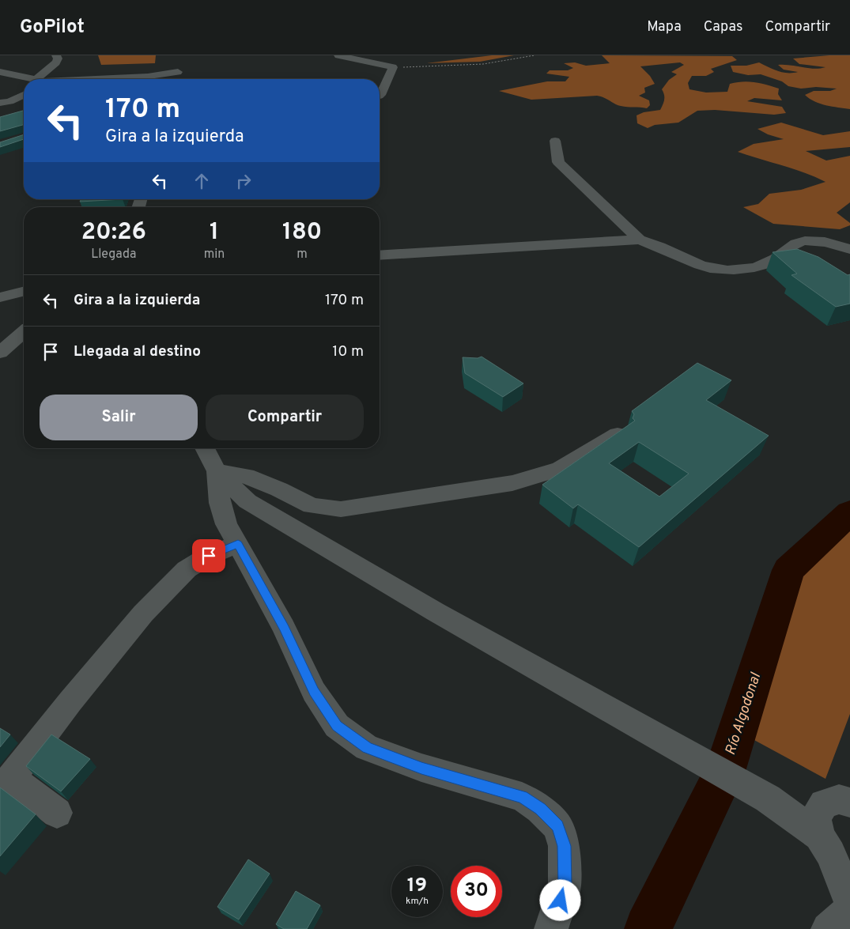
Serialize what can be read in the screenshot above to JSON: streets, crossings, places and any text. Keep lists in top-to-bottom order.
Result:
{
  "water": ["Río Algodonal"],
  "page": {
    "header": "GoPilot",
    "nav": ["Mapa", "Capas", "Compartir"],
    "turn": ["170 m", "Gira a la izquierda"],
    "eta": [
      "20:26",
      "Llegada",
      "1",
      "min",
      "180",
      "m"
    ],
    "list": [
      {
        "name": "Gira a la izquierda",
        "value": "170 m"
      },
      {
        "name": "Llegada al destino",
        "value": "10 m"
      }
    ],
    "buttons": ["Salir", "Compartir"],
    "speed": "19 km/h",
    "limit": "30"
  }
}
